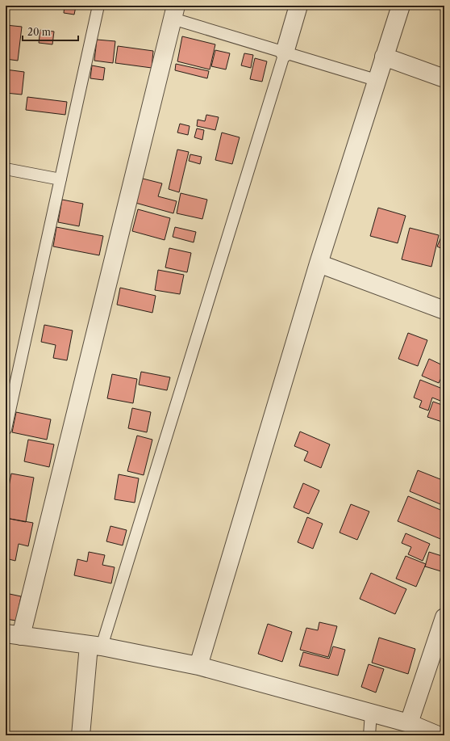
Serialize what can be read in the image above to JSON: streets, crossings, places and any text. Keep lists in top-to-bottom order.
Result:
{
  "scale_bar": "20 m"
}
